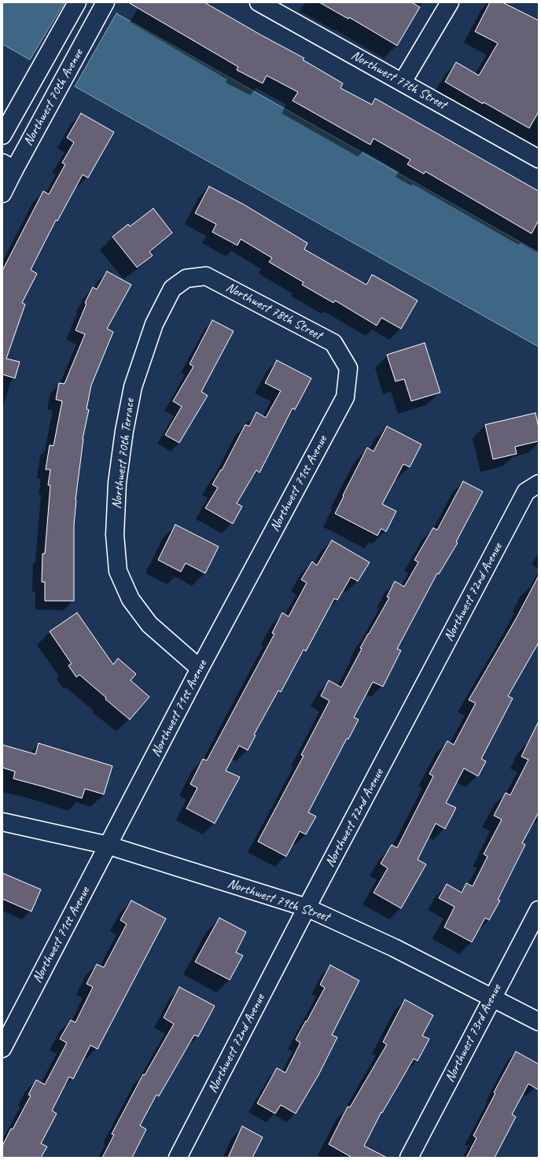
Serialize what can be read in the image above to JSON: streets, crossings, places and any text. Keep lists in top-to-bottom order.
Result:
{
  "streets": {
    "street": [
      "Northwest 77th Street",
      "Northwest 70th Avenue",
      "Northwest 78th Street",
      "Northwest 70th Terrace",
      "Northwest 71st Avenue",
      "Northwest 72nd Avenue",
      "Northwest 79th Street",
      "Northwest 73rd Avenue"
    ]
  },
  "crossings": [
    ["Northwest 78th Street", "Northwest 70th Terrace"],
    ["Northwest 78th Street", "Northwest 71st Avenue"],
    ["Northwest 70th Terrace", "Northwest 71st Avenue"],
    ["Northwest 71st Avenue", "Northwest 79th Street"],
    ["Northwest 72nd Avenue", "Northwest 79th Street"],
    ["Northwest 79th Street", "Northwest 73rd Avenue"]
  ]
}
